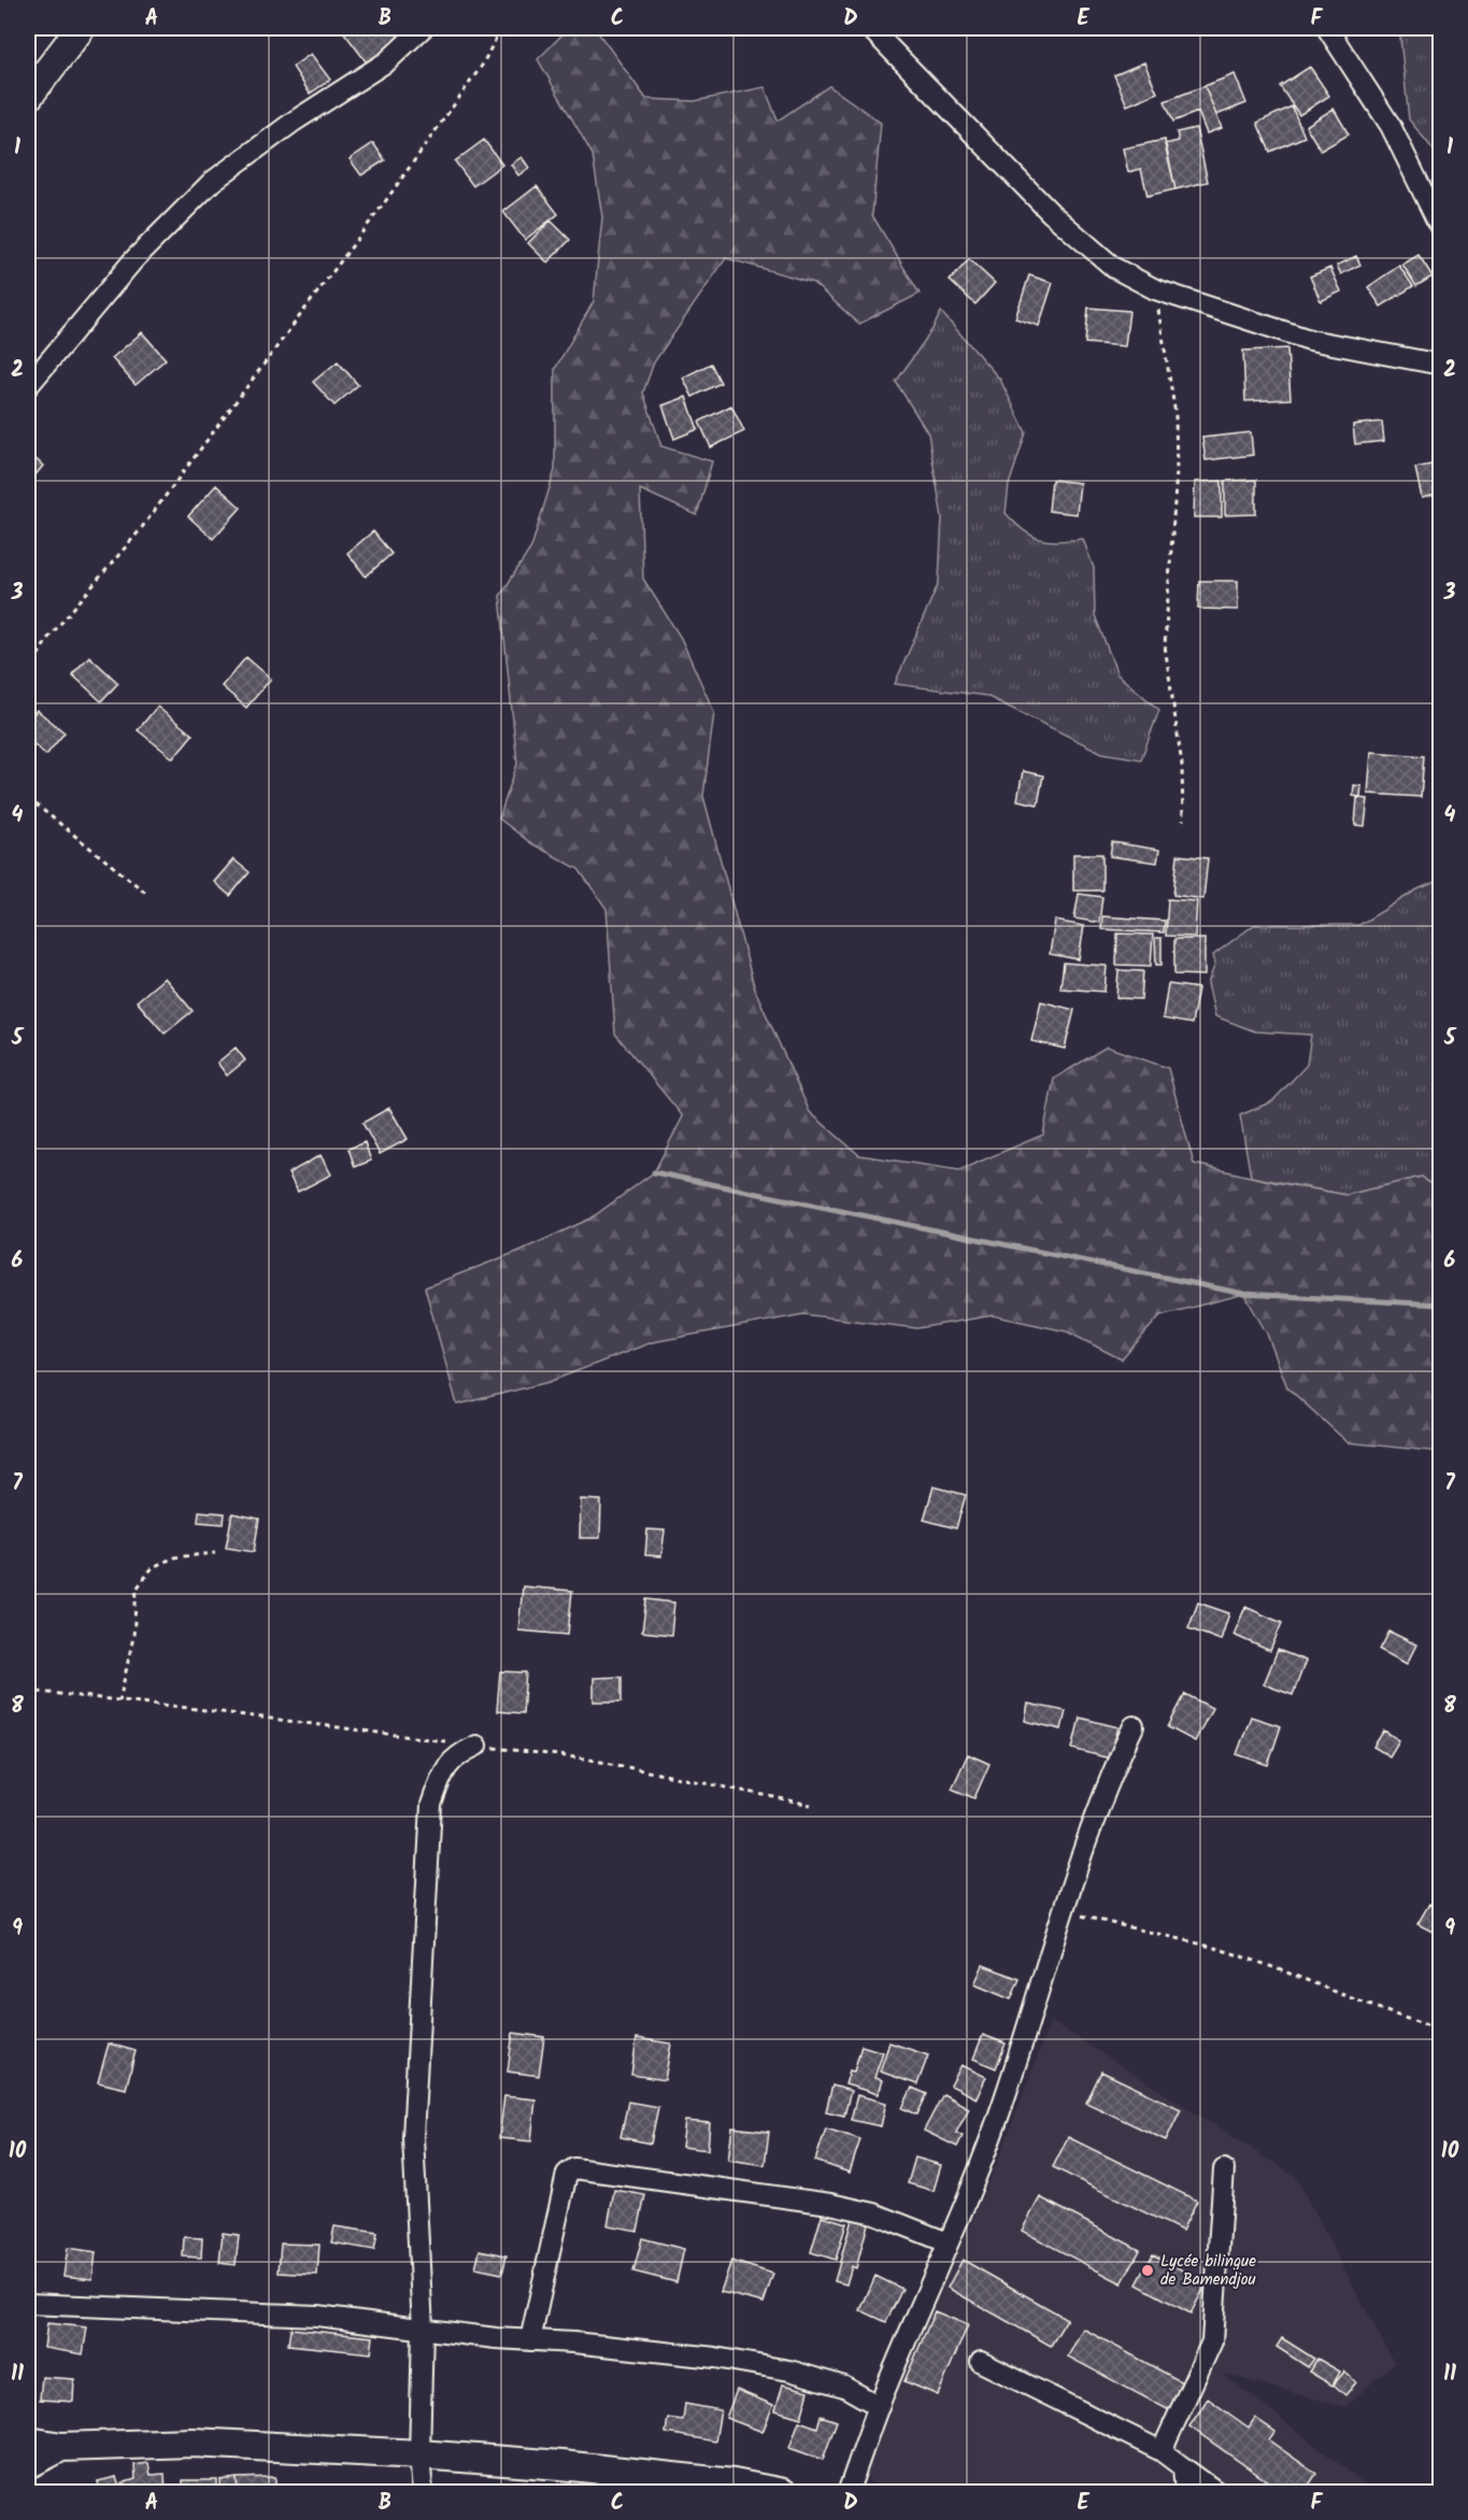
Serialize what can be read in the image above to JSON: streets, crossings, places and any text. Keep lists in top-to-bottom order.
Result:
{
  "places": ["Lycée bilingue de Bamendjou"],
  "grid": {
    "columns": [
      "A",
      "B",
      "C",
      "D",
      "E",
      "F"
    ],
    "rows": [
      "1",
      "2",
      "3",
      "4",
      "5",
      "6",
      "7",
      "8",
      "9",
      "10",
      "11"
    ]
  }
}
